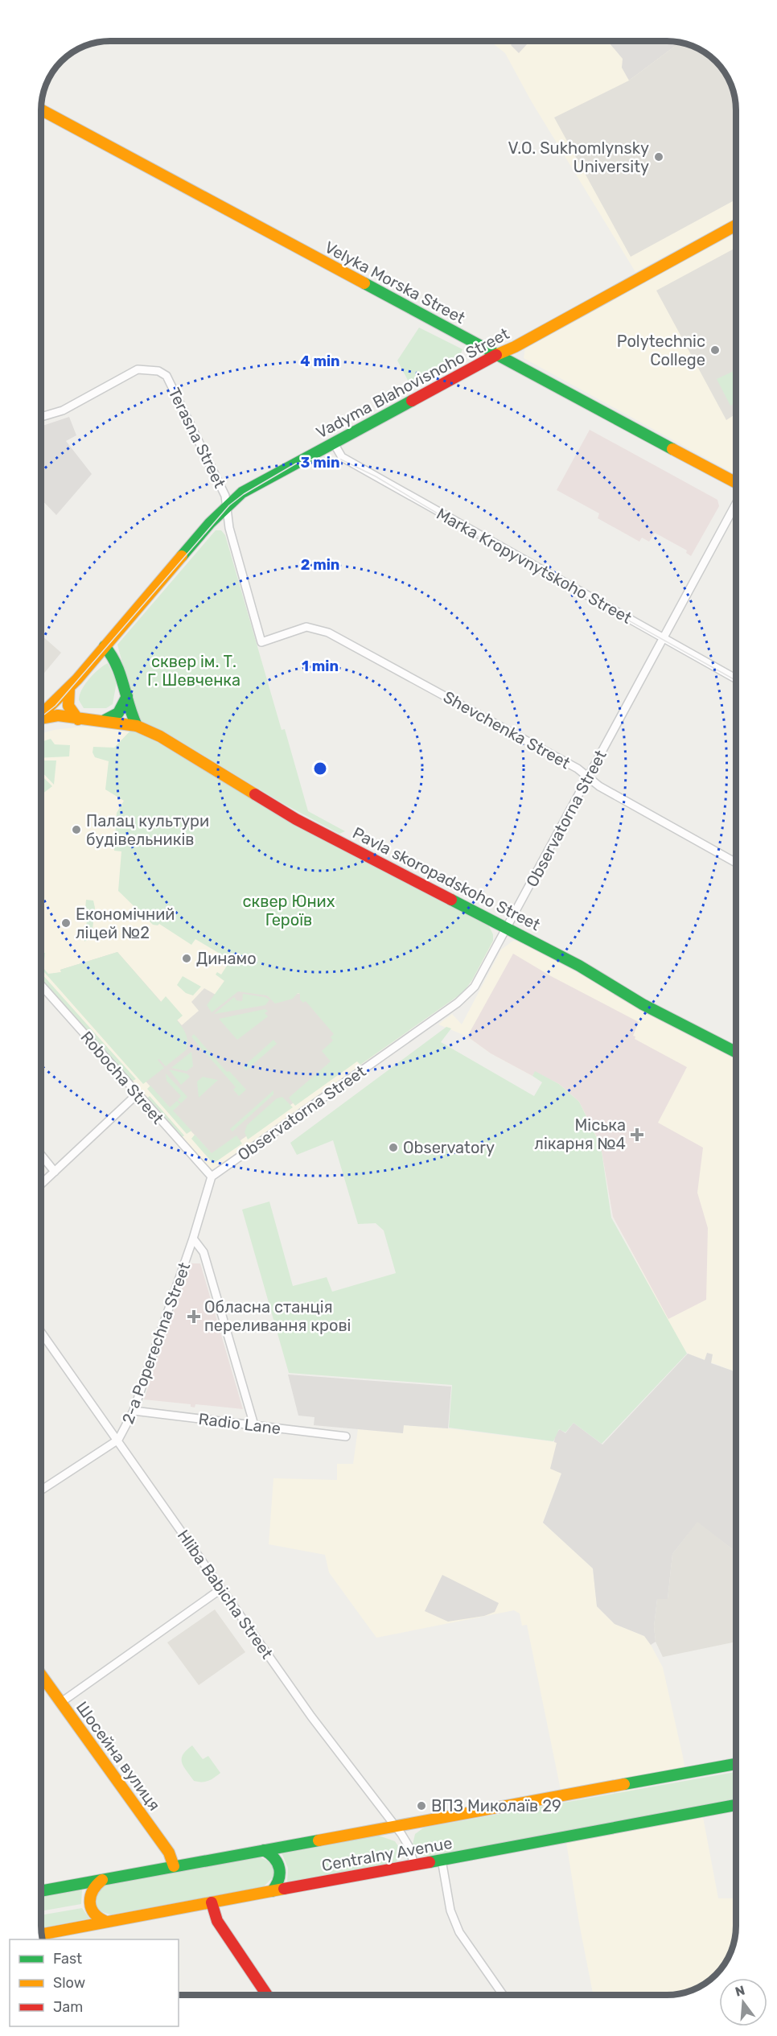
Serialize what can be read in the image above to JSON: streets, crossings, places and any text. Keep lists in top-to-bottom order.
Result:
{
  "streets": {
    "main road": [
      "Velyka Morska Street",
      "Vadyma Blahovisnoho Street",
      "Pavla skoropadskoho Street",
      "Шосейна вулиця",
      "Centralny Avenue"
    ],
    "street": [
      "Terasna Street",
      "Marka Kropyvnytskoho Street",
      "Shevchenka Street",
      "Observatorna Street",
      "Robocha Street",
      "2-a Poperechna Street",
      "Radio Lane",
      "Hliba Babicha Street"
    ]
  },
  "crossings": [
    ["Velyka Morska Street", "Vadyma Blahovisnoho Street"],
    ["Vadyma Blahovisnoho Street", "Terasna Street"],
    ["Vadyma Blahovisnoho Street", "Marka Kropyvnytskoho Street"],
    ["Terasna Street", "Shevchenka Street"],
    ["Marka Kropyvnytskoho Street", "Observatorna Street"],
    ["Shevchenka Street", "Observatorna Street"],
    ["Observatorna Street", "Pavla skoropadskoho Street"],
    ["Observatorna Street", "Robocha Street"],
    ["Observatorna Street", "2-a Poperechna Street"],
    ["Robocha Street", "2-a Poperechna Street"],
    ["2-a Poperechna Street", "Radio Lane"],
    ["2-a Poperechna Street", "Hliba Babicha Street"],
    ["Hliba Babicha Street", "Centralny Avenue"],
    ["Шосейна вулиця", "Centralny Avenue"]
  ],
  "parks": ["сквер ім. Т. Г. Шевченка", "сквер Юних Героїв"],
  "places": {
    "other": [
      "V.O. Sukhomlynsky University",
      "Polytechnic College",
      "Палац культури будівельників",
      "Економічний ліцей №2",
      "Динамо",
      "Observatory",
      "ВПЗ Миколаїв 29"
    ],
    "health": ["Міська лікарня №4", "Обласна станція переливання крові"]
  },
  "legend": ["Fast", "Slow", "Jam"],
  "north": "top",
  "rings": [
    "4 min",
    "3 min",
    "2 min",
    "1 min"
  ]
}
